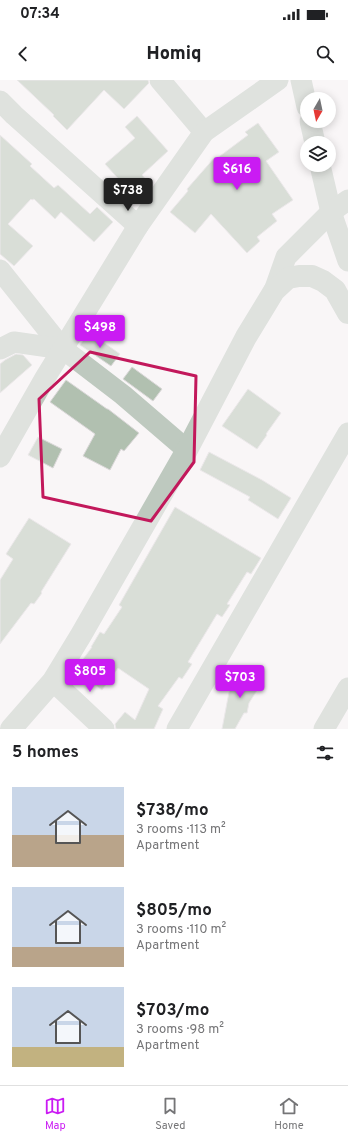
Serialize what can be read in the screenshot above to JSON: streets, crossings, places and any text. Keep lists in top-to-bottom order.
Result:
{
  "north": "bottom",
  "page": {
    "status": "07:34",
    "header": "Homiq",
    "price": [
      "$616",
      "$738",
      "$498",
      "$805",
      "$703"
    ],
    "heading": "5 homes",
    "list": [
      {
        "name": "$738/mo",
        "note": "3 rooms · 113 m² · Apartment"
      },
      {
        "name": "$805/mo",
        "note": "3 rooms · 110 m² · Apartment"
      },
      {
        "name": "$703/mo",
        "note": "3 rooms · 98 m² · Apartment"
      }
    ],
    "tabs": ["Map", "Saved", "Home"]
  }
}
